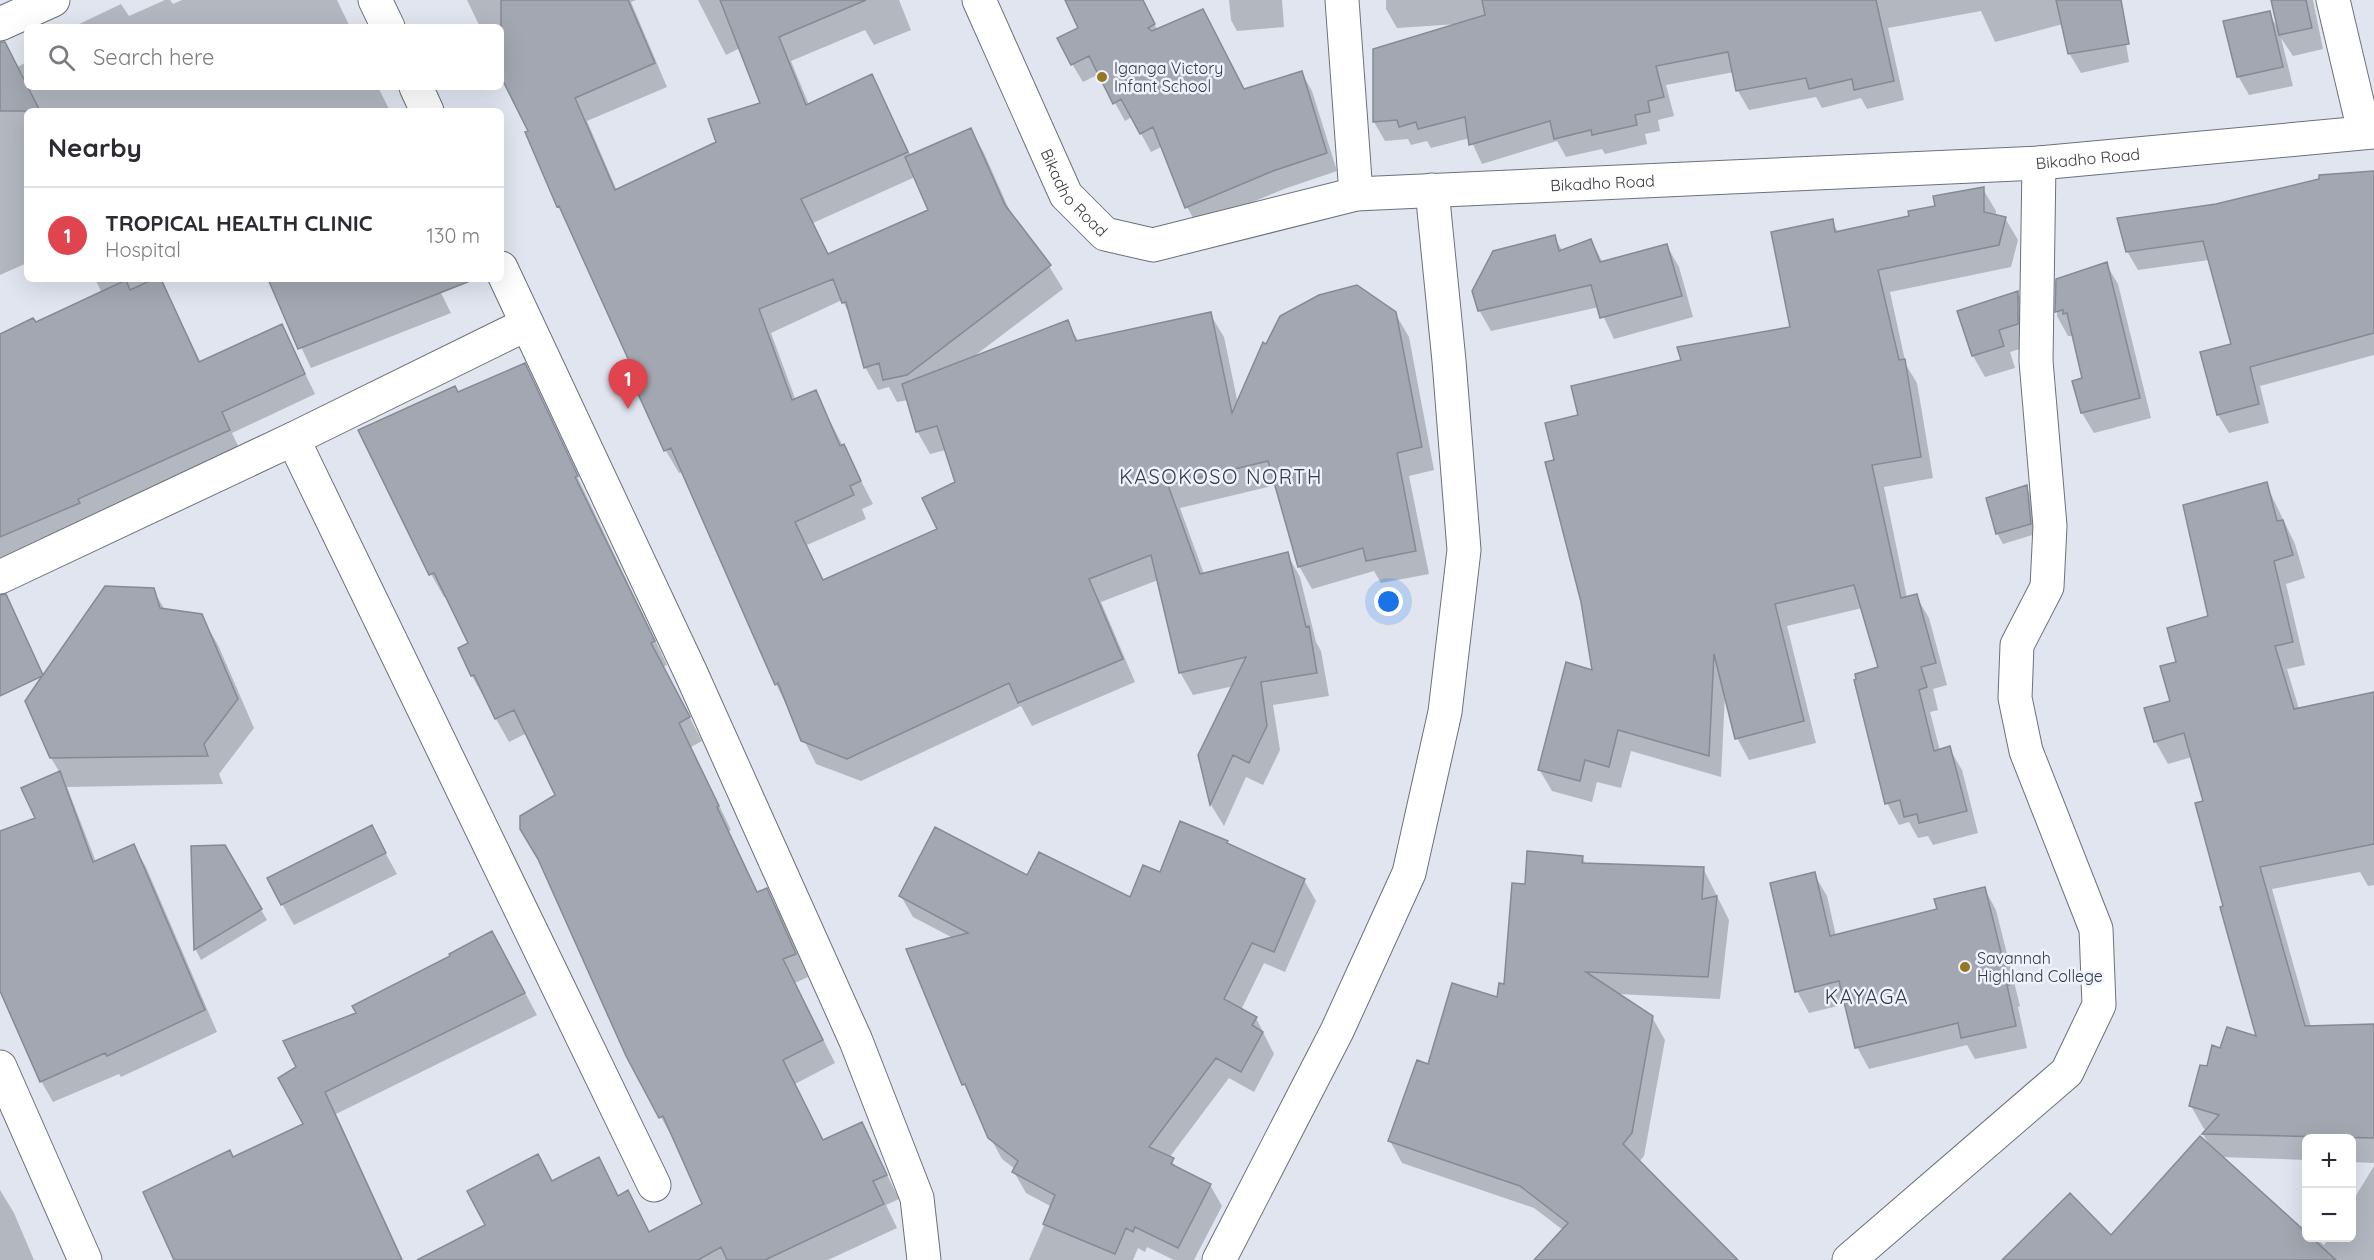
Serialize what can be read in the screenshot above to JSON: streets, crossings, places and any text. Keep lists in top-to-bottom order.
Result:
{
  "streets": {
    "street": ["Bikadho Road"]
  },
  "districts": ["KASOKOSO NORTH", "KAYAGA"],
  "places": ["Iganga Victory Infant School", "Savannah Highland College"],
  "page": {
    "search": "Search here",
    "heading": "Nearby",
    "list": [
      {
        "mark": "1",
        "name": "TROPICAL HEALTH CLINIC",
        "note": "Hospital",
        "value": "130 m"
      }
    ],
    "pins": "1",
    "map_buttons": ["+", "−"]
  }
}
